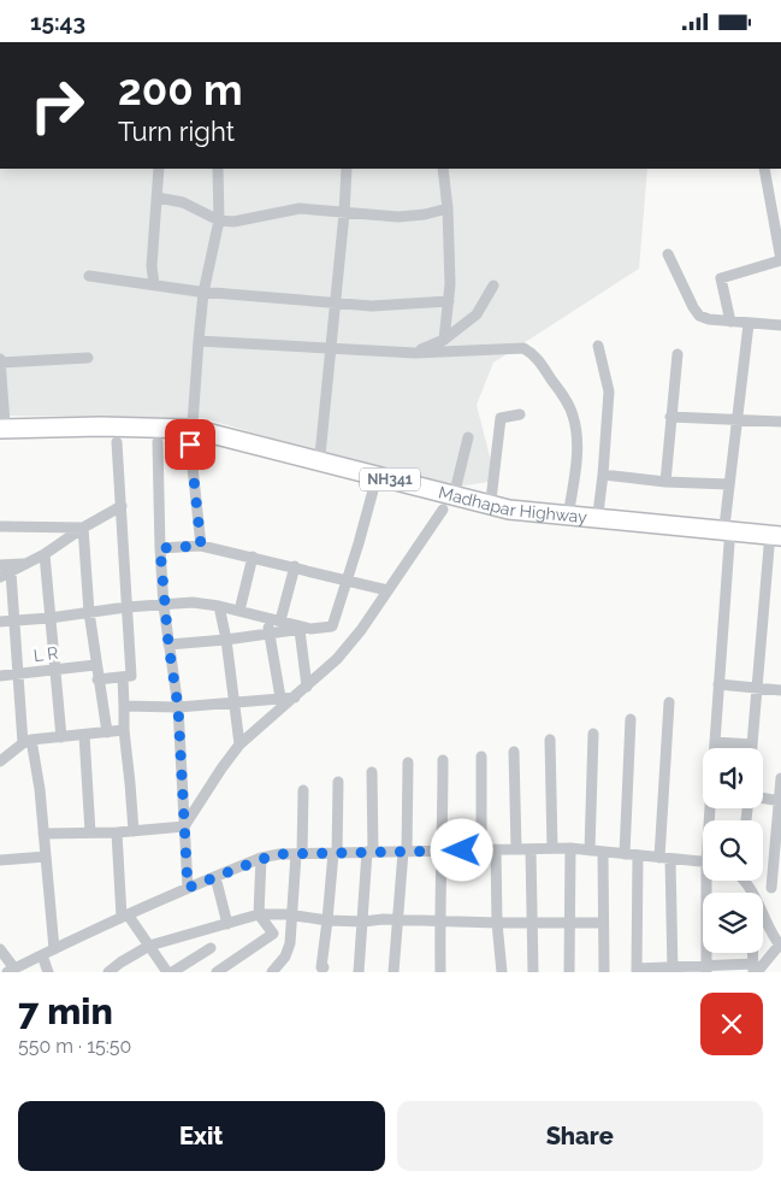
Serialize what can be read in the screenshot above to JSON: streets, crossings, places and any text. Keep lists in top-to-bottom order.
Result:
{
  "streets": {
    "highway": ["NH341", "Madhapar Highway"],
    "street": ["L R"]
  },
  "page": {
    "status": "15:43",
    "turn": ["200 m", "Turn right"],
    "heading": ["7 min", "550 m · 15:50"],
    "buttons": ["Exit", "Share"]
  }
}
